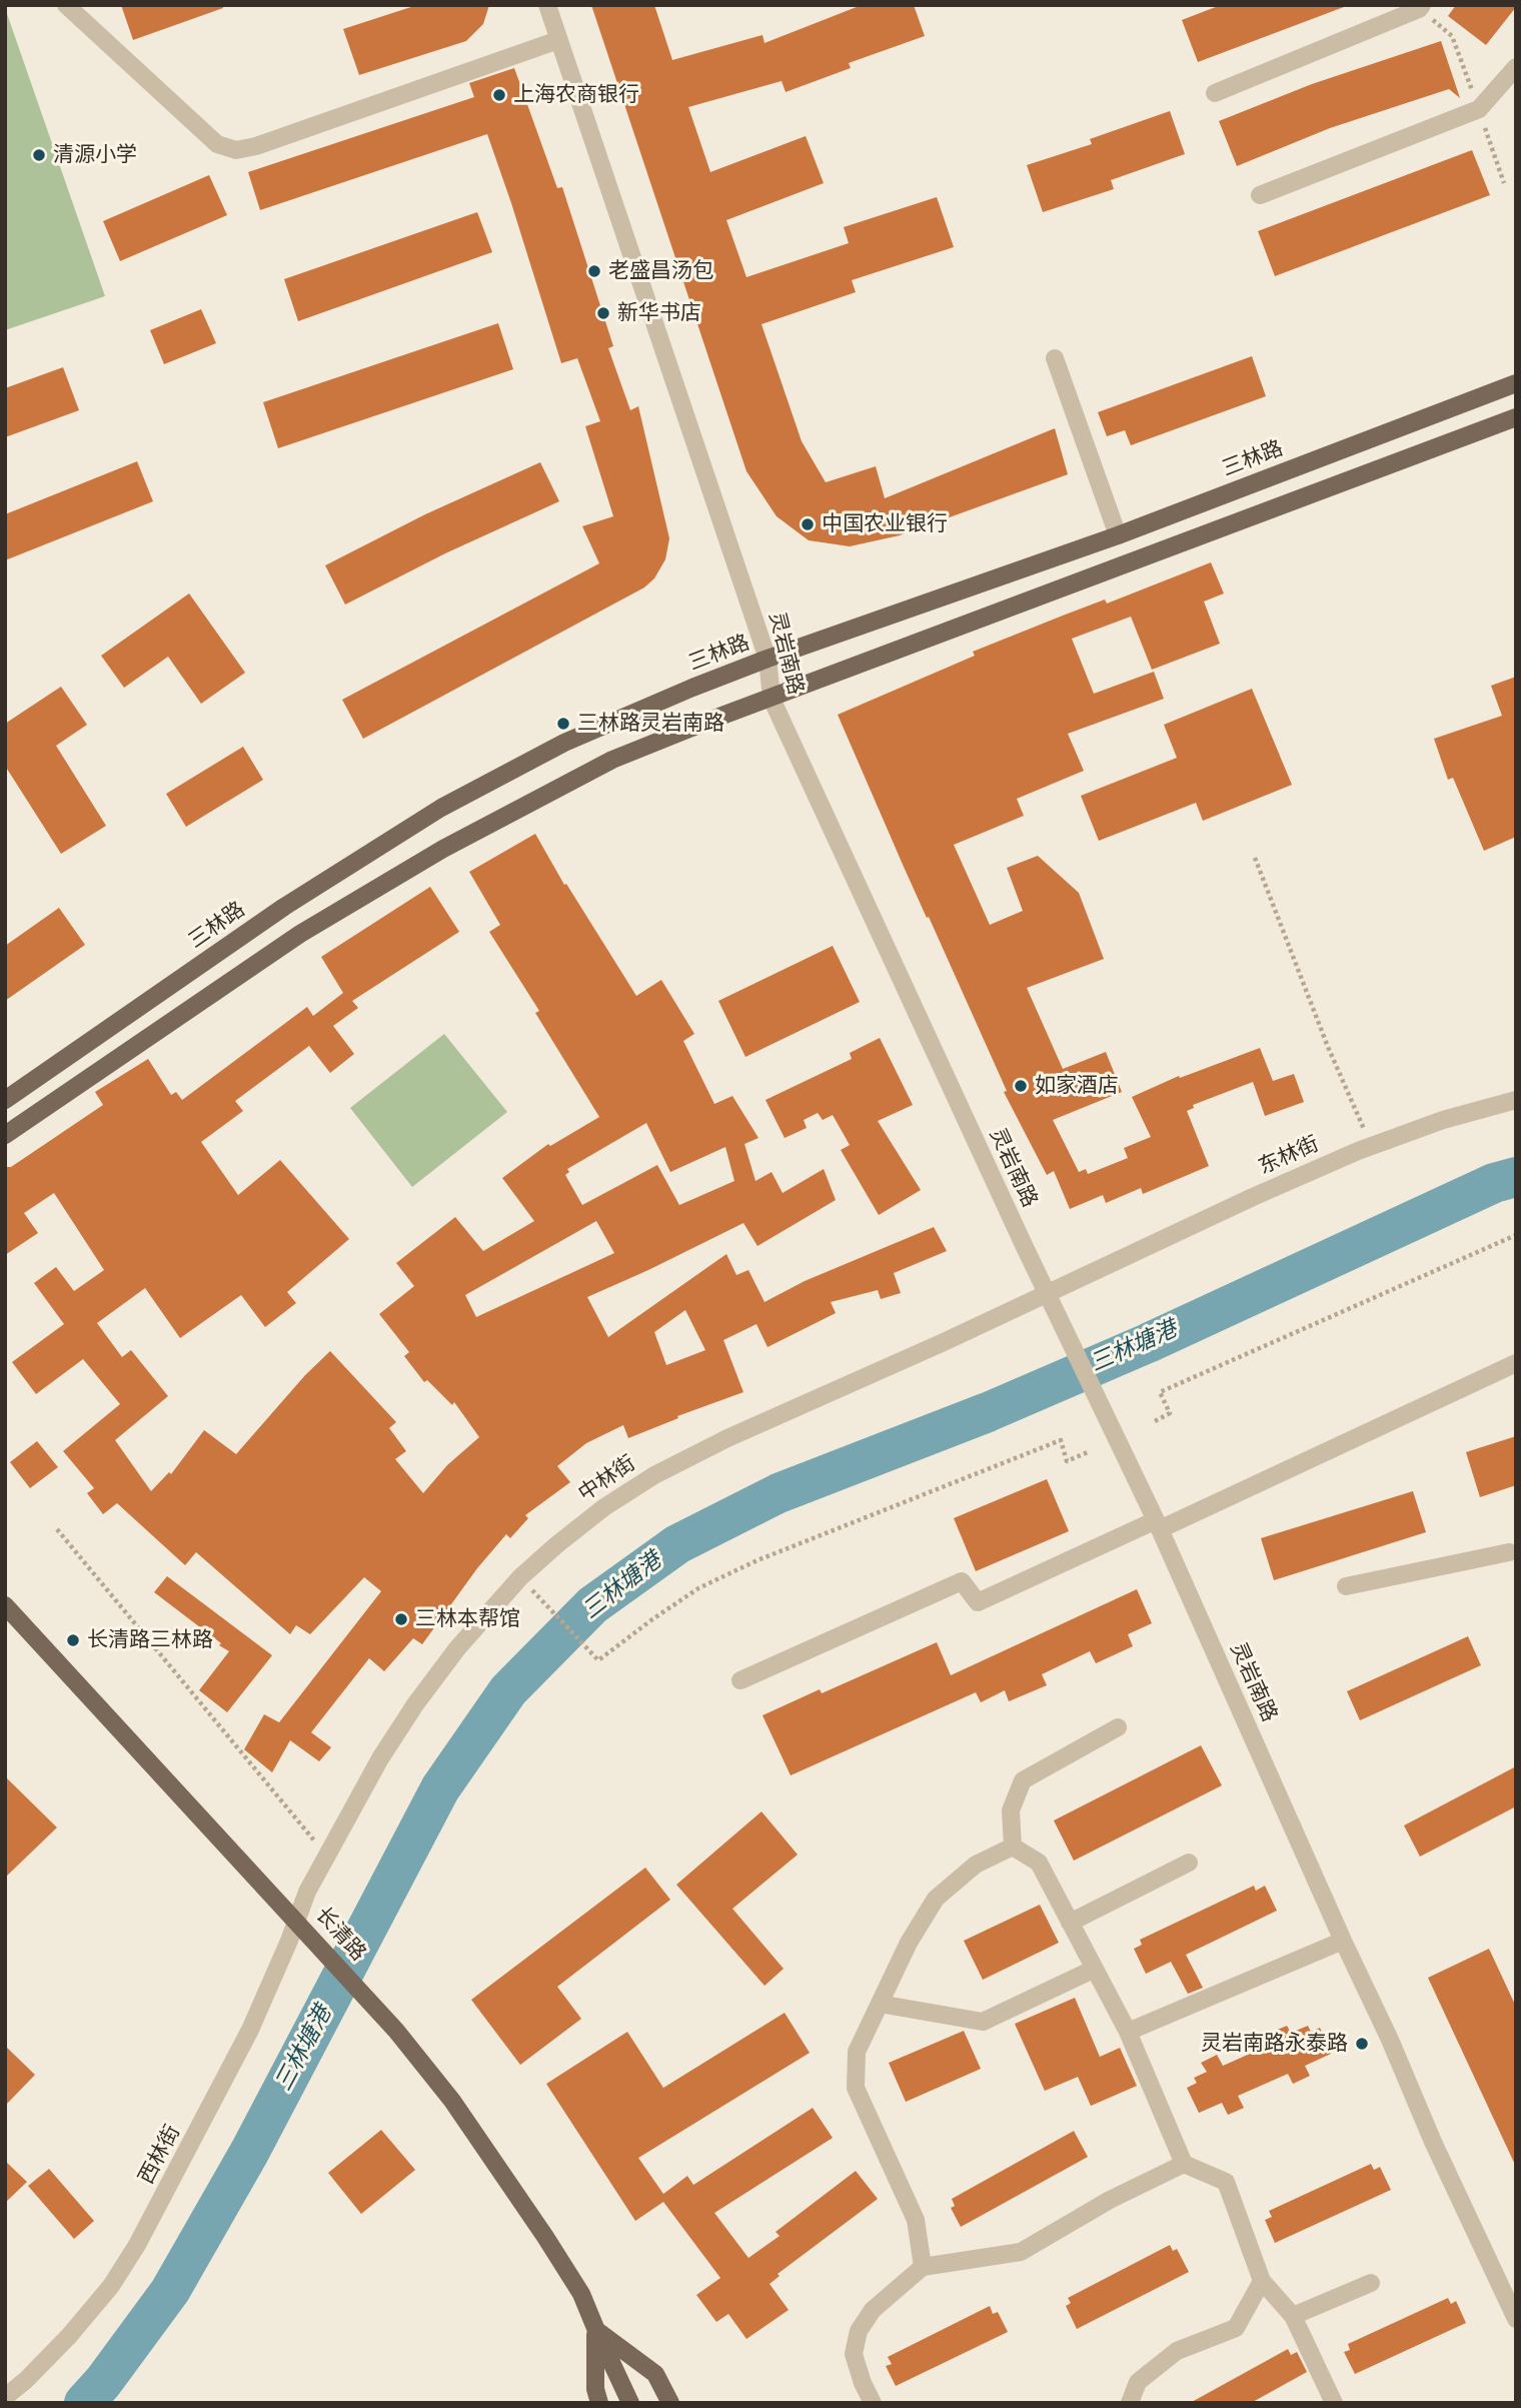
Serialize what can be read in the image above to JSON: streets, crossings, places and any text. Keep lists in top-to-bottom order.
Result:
{
  "streets": {
    "main road": ["三林路", "长清路"],
    "street": [
      "灵岩南路",
      "东林街",
      "中林街",
      "西林街"
    ]
  },
  "crossings": [
    ["三林路", "灵岩南路"],
    ["东林街", "中林街"],
    ["中林街", "西林街"]
  ],
  "water": ["三林塘港"],
  "places": [
    "上海农商银行",
    "清源小学",
    "老盛昌汤包",
    "新华书店",
    "中国农业银行",
    "三林路灵岩南路",
    "如家酒店",
    "三林本帮馆",
    "长清路三林路",
    "灵岩南路永泰路"
  ]
}
